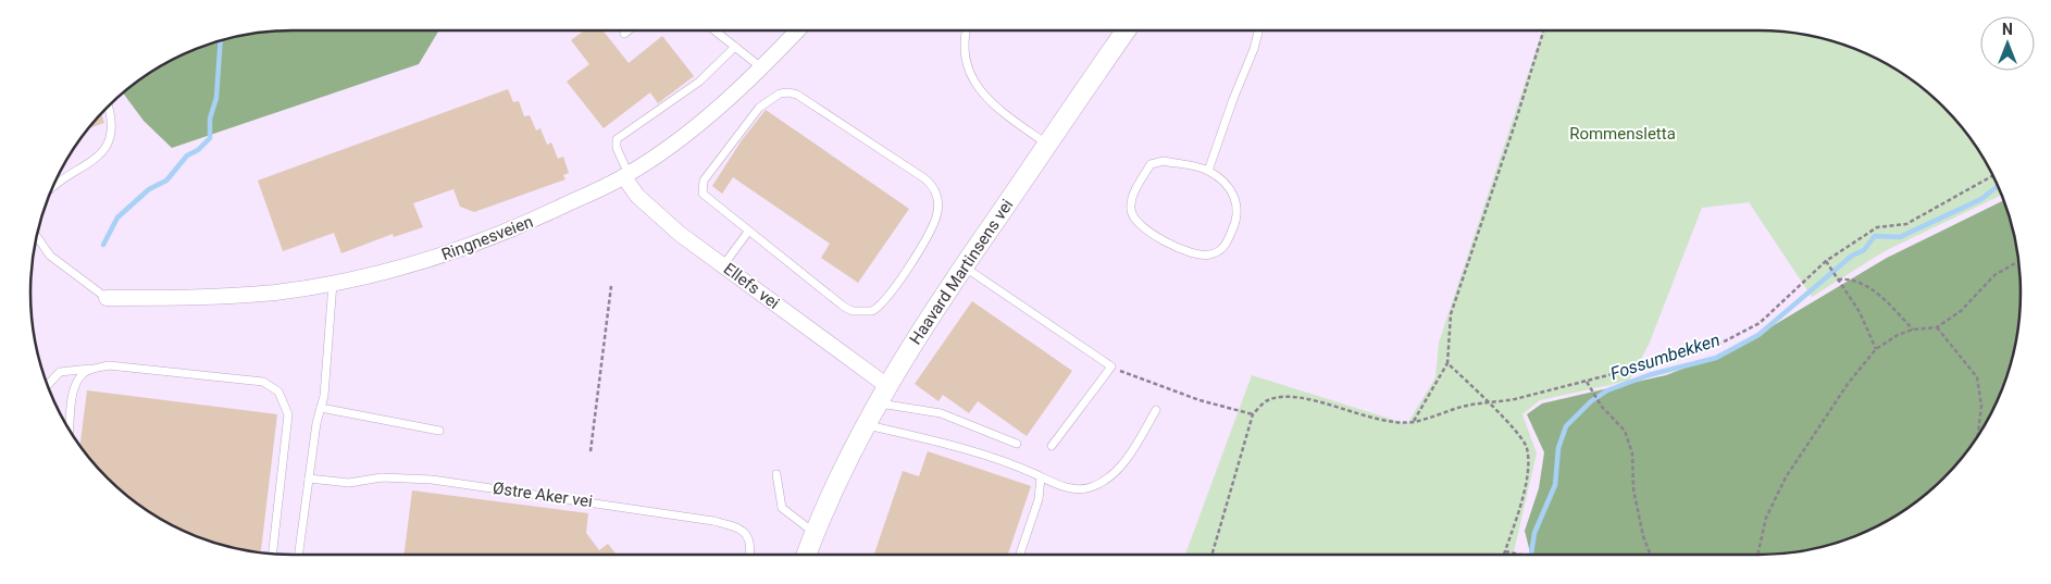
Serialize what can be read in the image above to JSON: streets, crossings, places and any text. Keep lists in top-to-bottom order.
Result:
{
  "streets": {
    "street": ["Ringnesveien", "Haavard Martinsens vei", "Ellefs vei"],
    "lane": ["Østre Aker vei"]
  },
  "crossings": [
    ["Ringnesveien", "Ellefs vei"],
    ["Haavard Martinsens vei", "Ellefs vei"]
  ],
  "water": ["Fossumbekken"],
  "parks": ["Rommensletta"],
  "north": "top"
}
